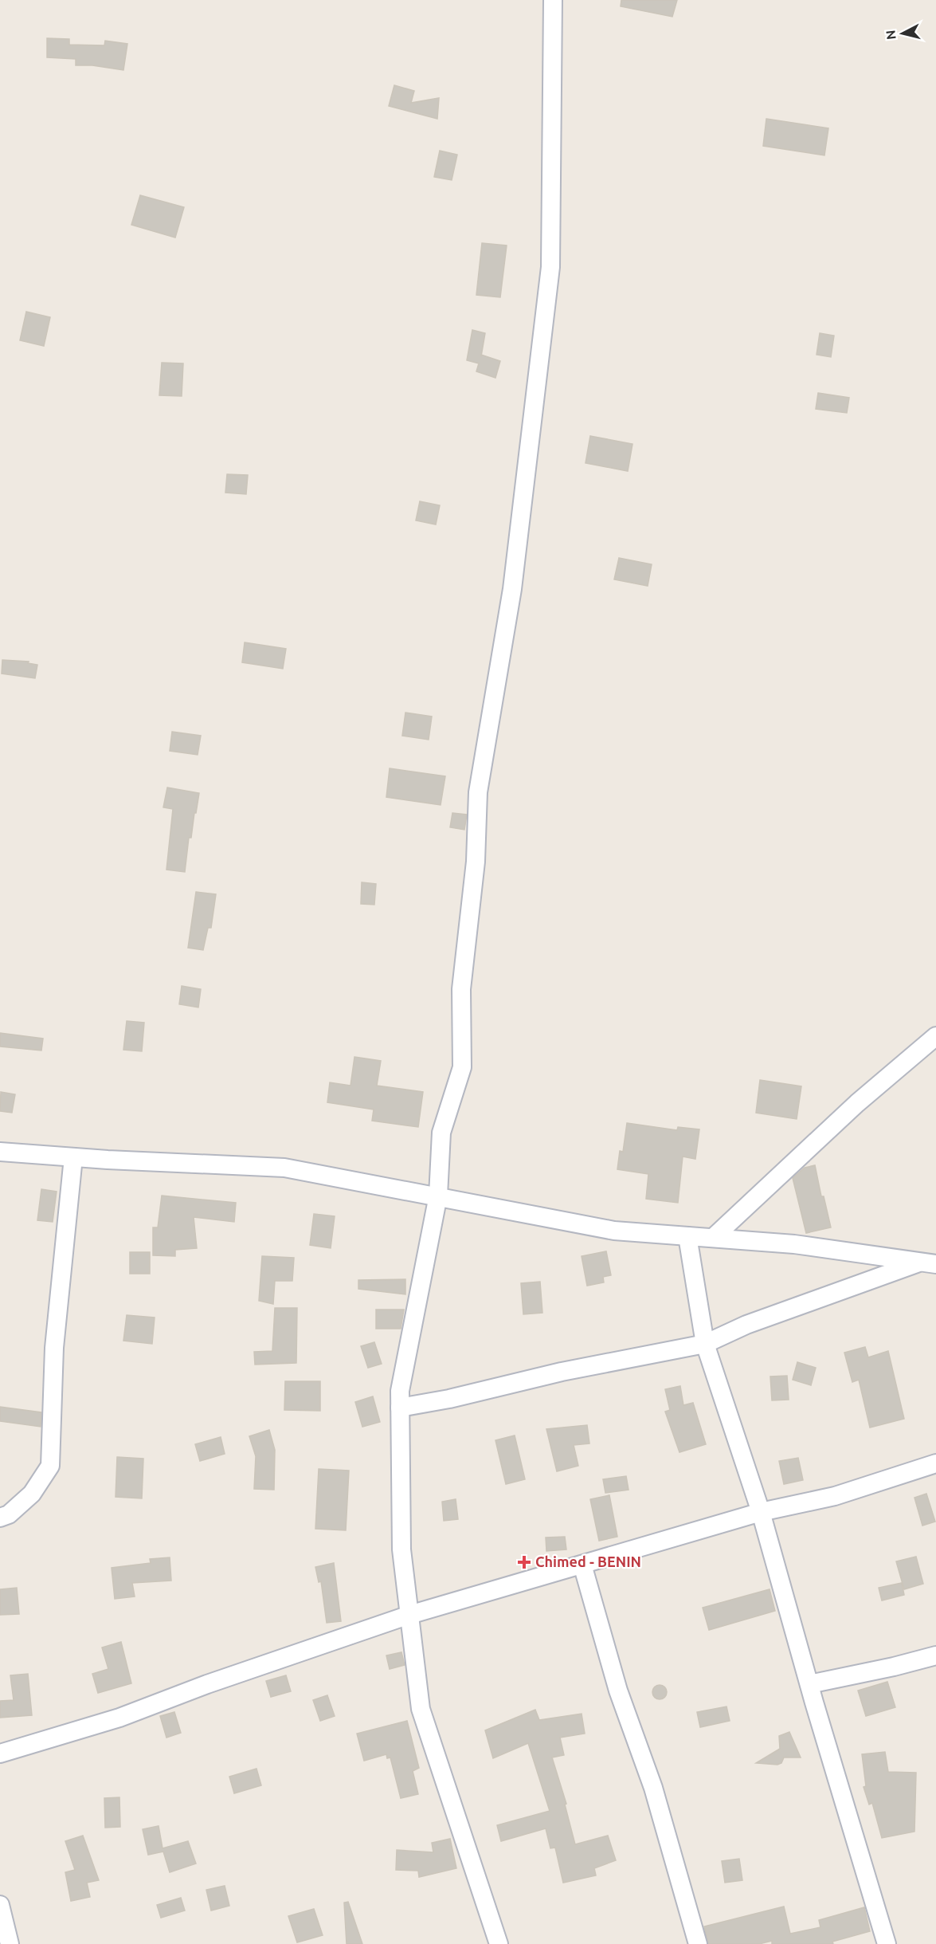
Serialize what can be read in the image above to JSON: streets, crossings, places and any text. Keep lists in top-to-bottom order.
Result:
{
  "places": {
    "health": ["Chimed - BENIN"]
  },
  "north": "left"
}
